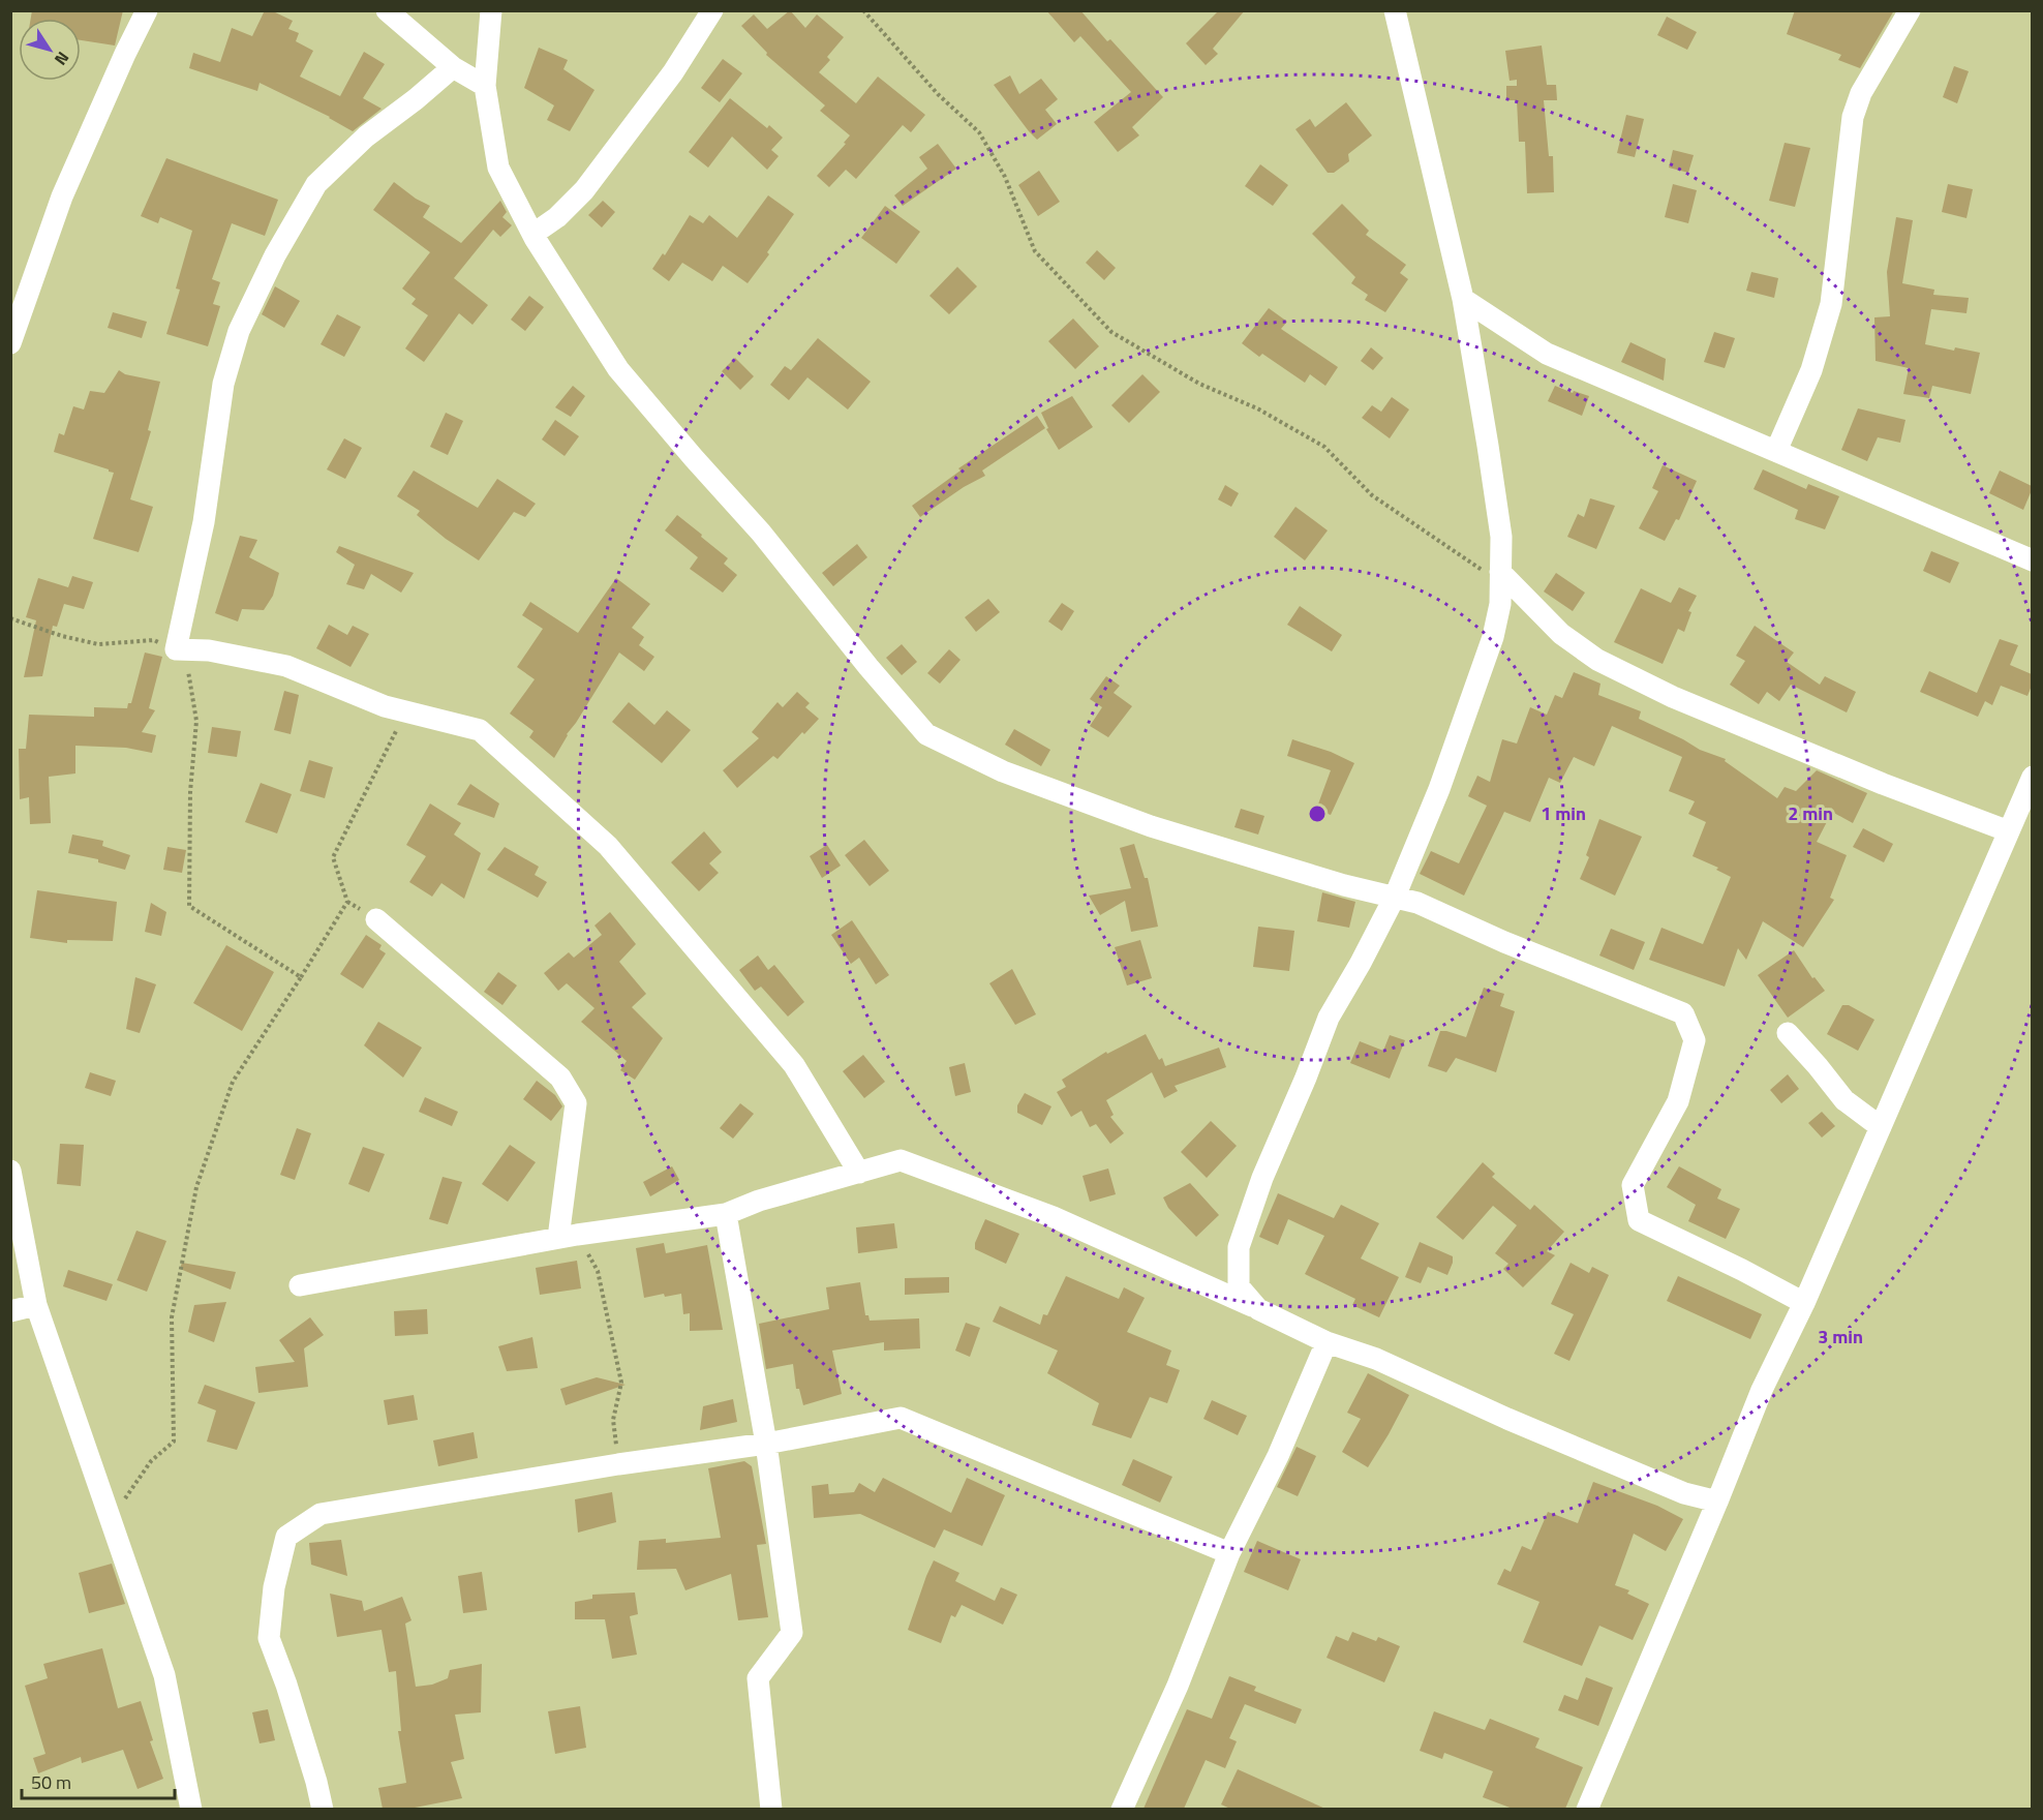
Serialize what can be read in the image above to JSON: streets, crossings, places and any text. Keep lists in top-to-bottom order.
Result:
{
  "scale_bar": "50 m",
  "north": "bottom right",
  "rings": ["1 min", "2 min", "3 min"]
}
